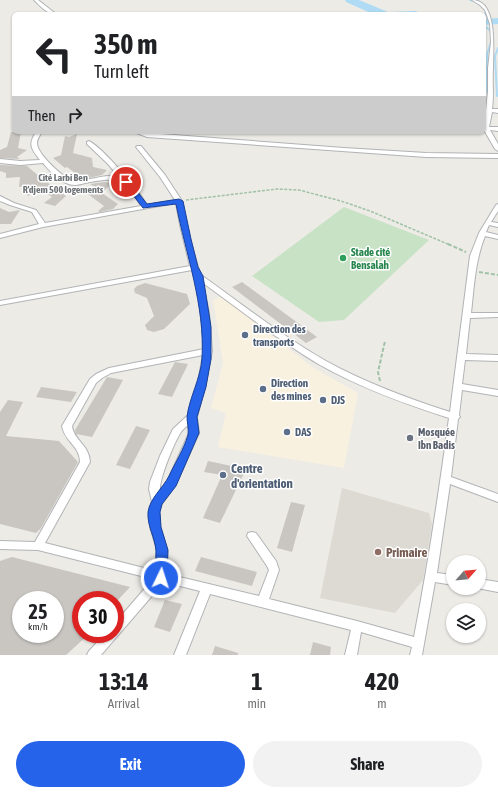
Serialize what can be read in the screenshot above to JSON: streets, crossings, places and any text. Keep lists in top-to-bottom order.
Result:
{
  "districts": ["Cité Larbi Ben R'djem 500 logements"],
  "places": [
    "Stade cité Bensalah",
    "Direction des transports",
    "Direction des mines",
    "DJS",
    "DAS",
    "Mosquée Ibn Badis",
    "Centre d'orientation",
    "Primaire"
  ],
  "north": "top right",
  "page": {
    "turn": ["350 m", "Turn left"],
    "then": "Then",
    "speed": "25 km/h",
    "limit": "30",
    "eta": [
      "13:14",
      "Arrival",
      "1",
      "min",
      "420",
      "m"
    ],
    "buttons": ["Exit", "Share"]
  }
}
